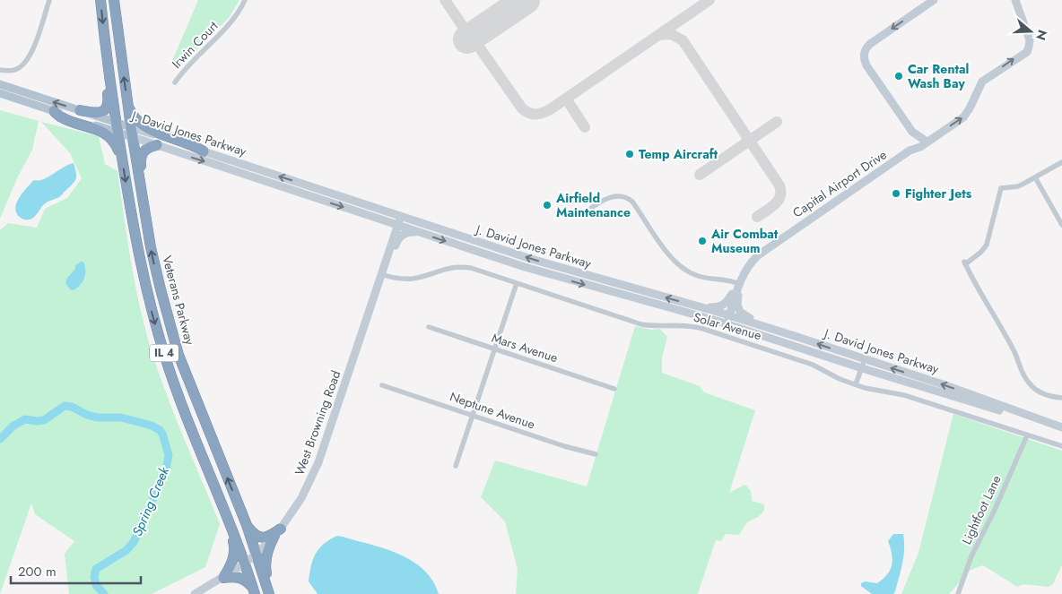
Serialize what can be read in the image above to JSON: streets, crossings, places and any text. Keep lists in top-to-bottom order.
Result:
{
  "streets": {
    "highway": ["Veterans Parkway", "IL 4"],
    "main road": ["J. David Jones Parkway", "Capital Airport Drive", "West Browning Road"],
    "street": [
      "Irwin Court",
      "Solar Avenue",
      "Mars Avenue",
      "Neptune Avenue",
      "Lightfoot Lane"
    ]
  },
  "crossings": [
    ["J. David Jones Parkway", "Capital Airport Drive"],
    ["J. David Jones Parkway", "Veterans Parkway"],
    ["J. David Jones Parkway", "IL 4"],
    ["J. David Jones Parkway", "West Browning Road"],
    ["Veterans Parkway", "West Browning Road"],
    ["Solar Avenue", "West Browning Road"],
    ["Solar Avenue", "Lightfoot Lane"],
    ["IL 4", "West Browning Road"]
  ],
  "one_way": ["Capital Airport Drive"],
  "water": ["Spring Creek"],
  "places": [
    "Car Rental Wash Bay",
    "Temp Aircraft",
    "Fighter Jets",
    "Airfield Maintenance",
    "Air Combat Museum"
  ],
  "scale_bar": "200 m",
  "north": "right"
}
